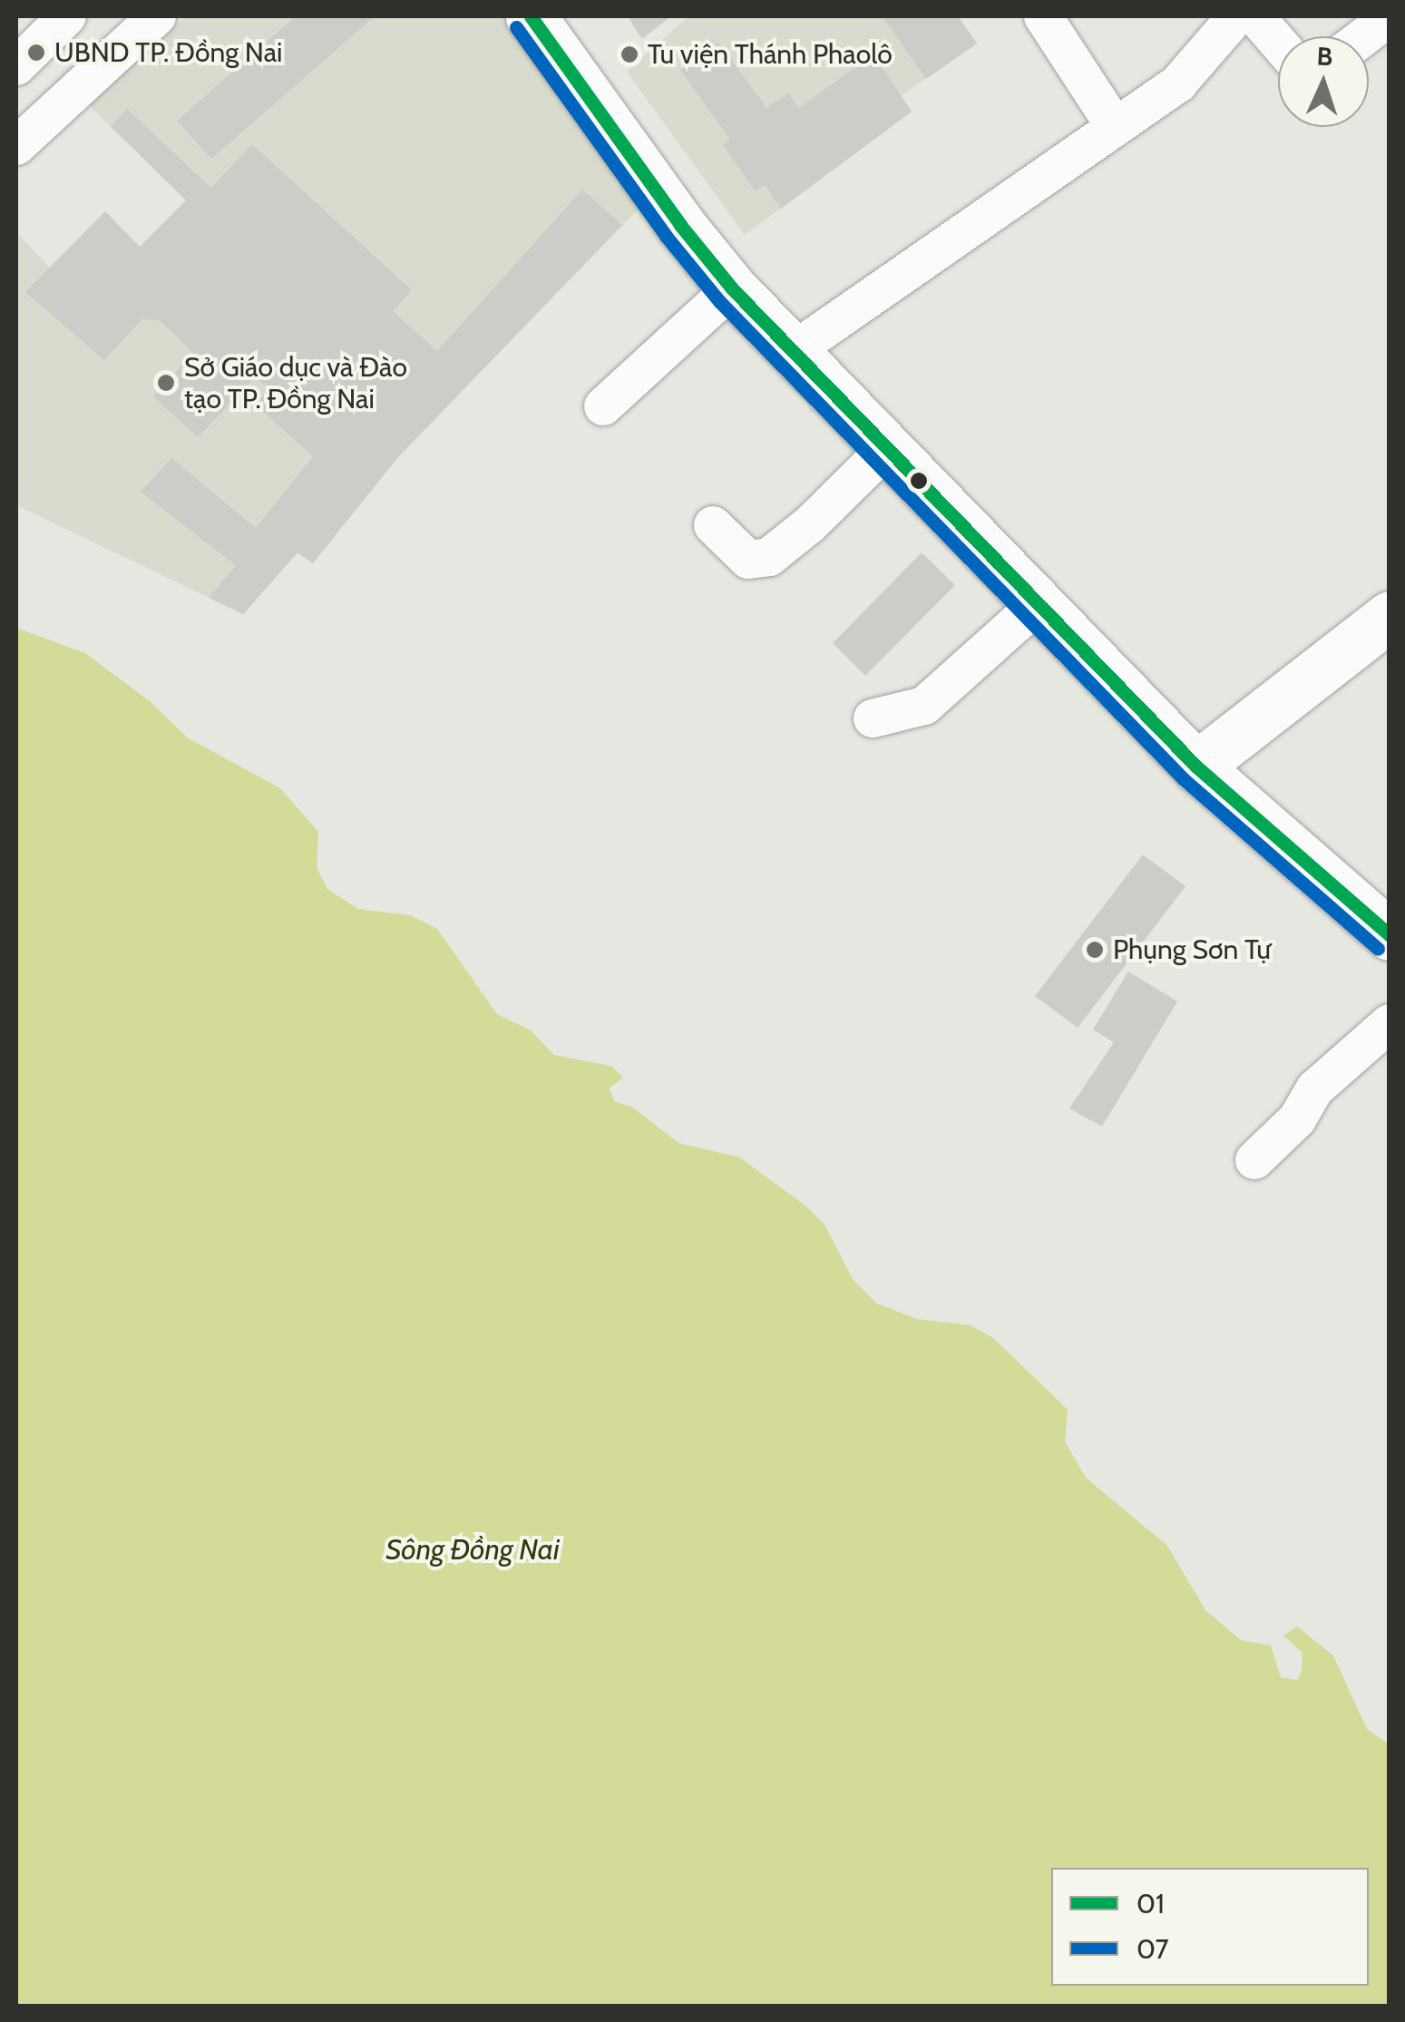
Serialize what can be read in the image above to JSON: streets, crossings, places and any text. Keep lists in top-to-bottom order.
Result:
{
  "water": ["Sông Đồng Nai"],
  "places": [
    "UBND TP. Đồng Nai",
    "Tu viện Thánh Phaolô",
    "Sở Giáo dục và Đào tạo TP. Đồng Nai",
    "Phụng Sơn Tự"
  ],
  "lines": ["transit line 01", "transit line 07"],
  "legend": ["01", "07"],
  "north": "top"
}
